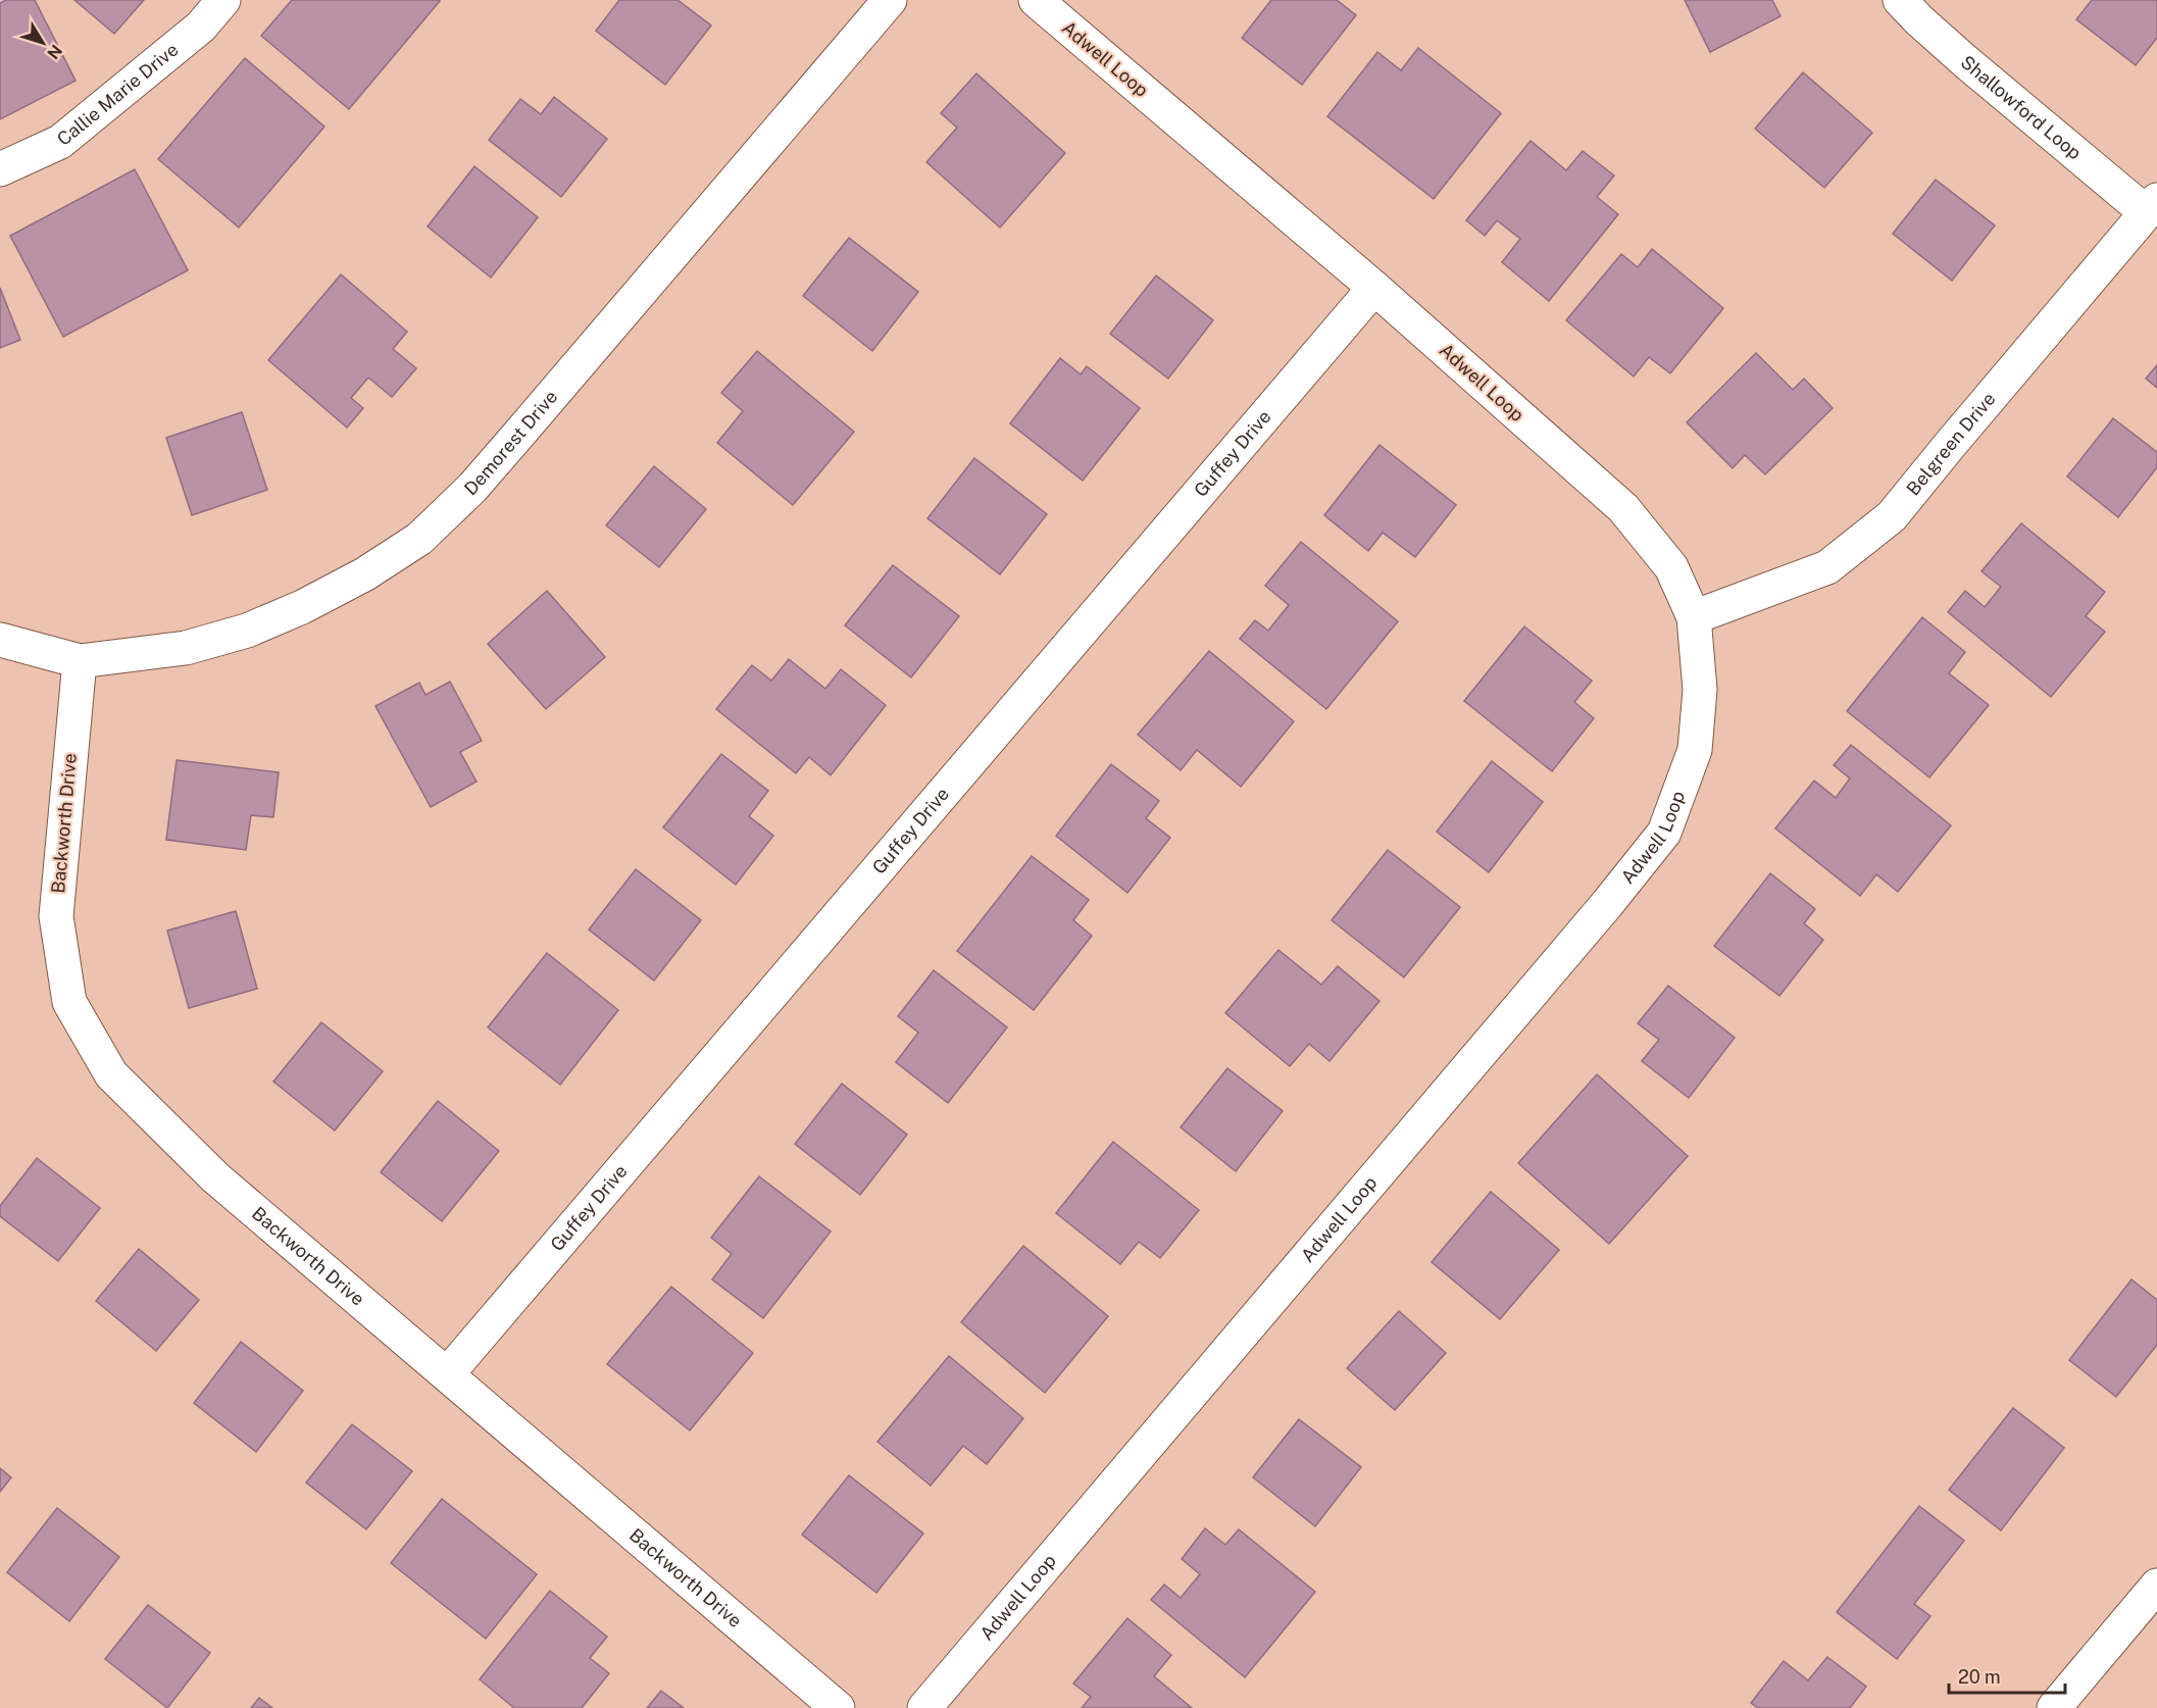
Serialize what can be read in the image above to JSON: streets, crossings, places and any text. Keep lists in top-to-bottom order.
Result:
{
  "streets": {
    "street": [
      "Adwell Loop",
      "Callie Marie Drive",
      "Shallowford Loop",
      "Demorest Drive",
      "Belgreen Drive",
      "Guffey Drive",
      "Backworth Drive"
    ]
  },
  "crossings": [
    ["Adwell Loop", "Belgreen Drive"],
    ["Adwell Loop", "Guffey Drive"],
    ["Shallowford Loop", "Belgreen Drive"],
    ["Demorest Drive", "Backworth Drive"],
    ["Guffey Drive", "Backworth Drive"]
  ],
  "scale_bar": "20 m",
  "north": "bottom right"
}
